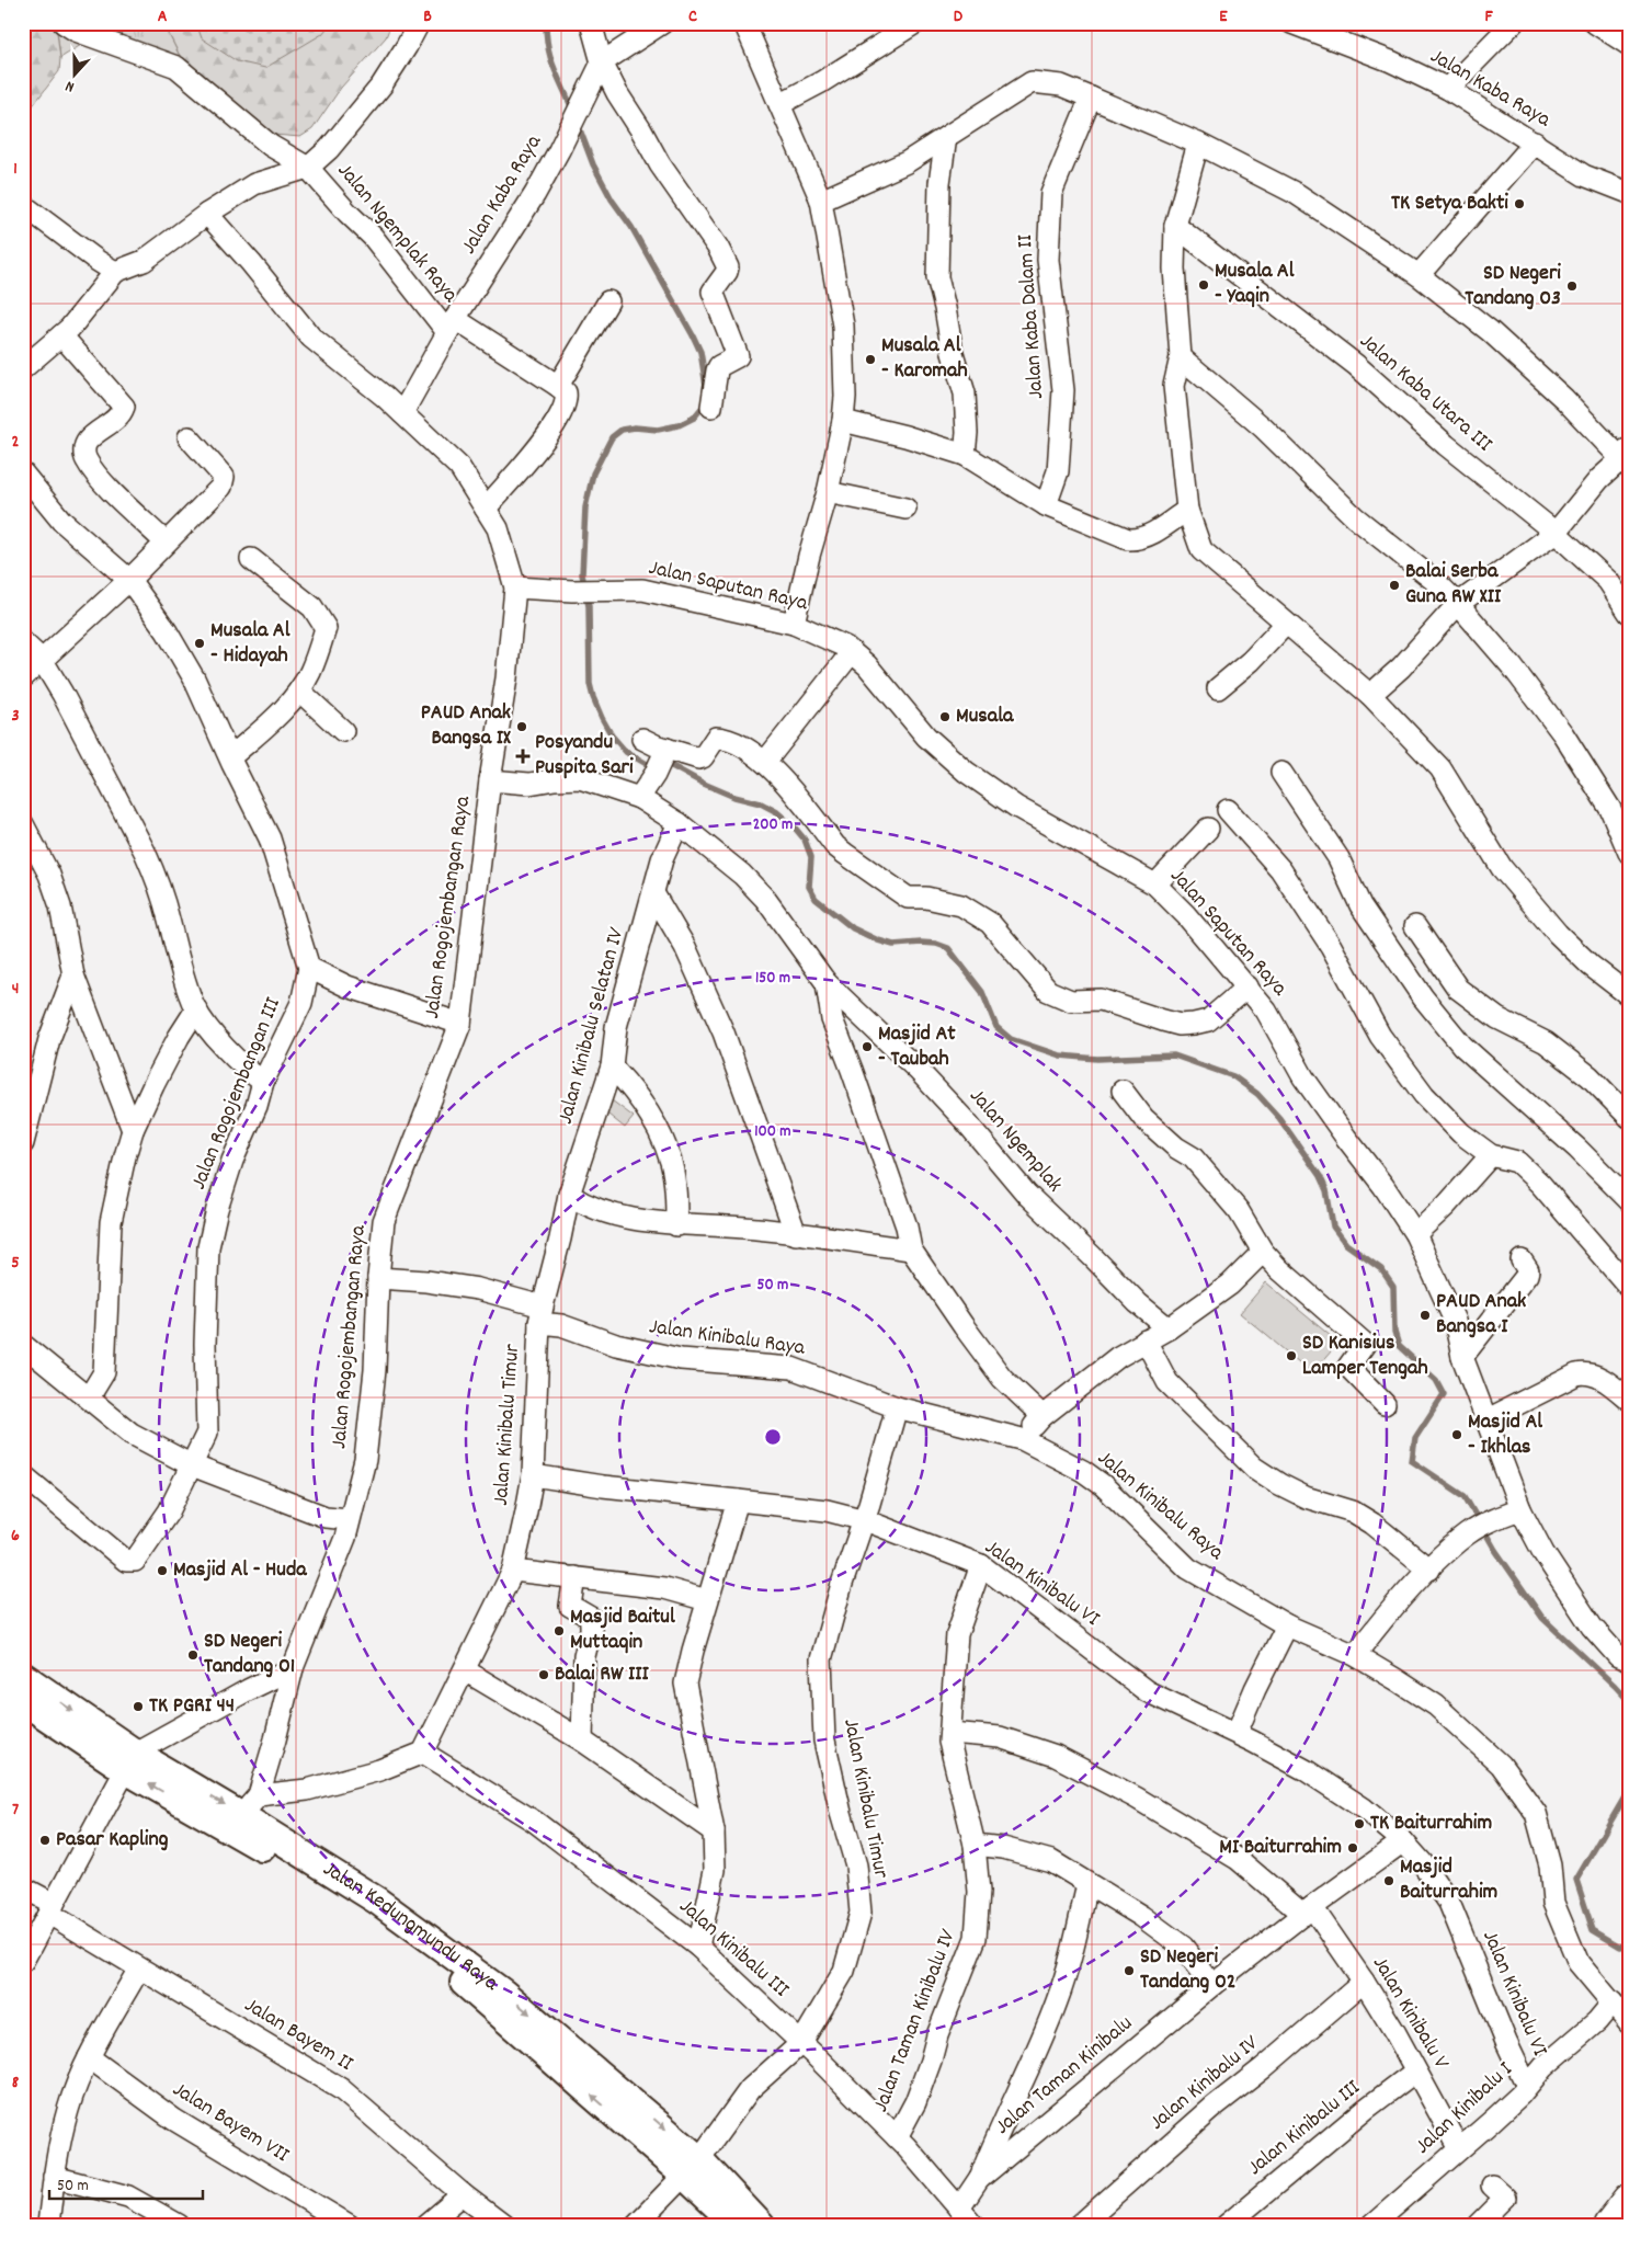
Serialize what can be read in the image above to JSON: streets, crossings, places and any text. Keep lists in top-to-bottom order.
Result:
{
  "streets": {
    "main road": ["Jalan Kedungmundu Raya"],
    "street": [
      "Jalan Kaba Raya",
      "Jalan Ngemplak Raya",
      "Jalan Kaba Dalam II",
      "Jalan Kaba Utara III",
      "Jalan Saputan Raya",
      "Jalan Rogojembangan Raya",
      "Jalan Kinibalu Selatan IV",
      "Jalan Rogojembangan III",
      "Jalan Ngemplak",
      "Jalan Kinibalu Raya",
      "Jalan Kinibalu Timur",
      "Jalan Kinibalu VI",
      "Jalan Kinibalu III",
      "Jalan Kinibalu V",
      "Jalan Taman Kinibalu IV",
      "Jalan Bayem II",
      "Jalan Taman Kinibalu",
      "Jalan Kinibalu IV",
      "Jalan Kinibalu I",
      "Jalan Bayem VII"
    ]
  },
  "crossings": [
    ["Jalan Kaba Raya", "Jalan Ngemplak Raya"],
    ["Jalan Kaba Raya", "Jalan Rogojembangan Raya"],
    ["Jalan Saputan Raya", "Jalan Rogojembangan Raya"],
    ["Jalan Rogojembangan Raya", "Jalan Ngemplak"],
    ["Jalan Rogojembangan Raya", "Jalan Kinibalu Raya"],
    ["Jalan Kinibalu Selatan IV", "Jalan Ngemplak"],
    ["Jalan Kinibalu Selatan IV", "Jalan Kinibalu Raya"],
    ["Jalan Kinibalu Selatan IV", "Jalan Kinibalu Timur"],
    ["Jalan Kinibalu Raya", "Jalan Kinibalu Timur"],
    ["Jalan Kinibalu Raya", "Jalan Kinibalu I"],
    ["Jalan Kinibalu Timur", "Jalan Kinibalu VI"],
    ["Jalan Kinibalu Timur", "Jalan Kedungmundu Raya"],
    ["Jalan Kinibalu Timur", "Jalan Kinibalu III"],
    ["Jalan Kinibalu VI", "Jalan Taman Kinibalu IV"],
    ["Jalan Kinibalu VI", "Jalan Taman Kinibalu"],
    ["Jalan Kinibalu VI", "Jalan Kinibalu I"],
    ["Jalan Kinibalu III", "Jalan Kinibalu V"],
    ["Jalan Kinibalu III", "Jalan Taman Kinibalu IV"],
    ["Jalan Kinibalu III", "Jalan Taman Kinibalu"],
    ["Jalan Kinibalu V", "Jalan Taman Kinibalu IV"],
    ["Jalan Kinibalu V", "Jalan Taman Kinibalu"],
    ["Jalan Kinibalu V", "Jalan Kinibalu IV"],
    ["Jalan Kinibalu V", "Jalan Kinibalu I"]
  ],
  "places": {
    "other": [
      "TK Setya Bakti",
      "Musala Al - Yaqin",
      "SD Negeri Tandang 03",
      "Musala Al - Karomah",
      "Balai Serba Guna RW XII",
      "Musala Al - Hidayah",
      "Musala",
      "PAUD Anak Bangsa IX",
      "Masjid At - Taubah",
      "PAUD Anak Bangsa I",
      "SD Kanisius Lamper Tengah",
      "Masjid Al - Ikhlas",
      "Masjid Al - Huda",
      "Masjid Baitul Muttaqin",
      "SD Negeri Tandang 01",
      "Balai RW III",
      "TK PGRI 44",
      "TK Baiturrahim",
      "Pasar Kapling",
      "MI Baiturrahim",
      "Masjid Baiturrahim",
      "SD Negeri Tandang 02"
    ],
    "health": ["Posyandu Puspita Sari"]
  },
  "scale_bar": "50 m",
  "north": "bottom",
  "grid": {
    "columns": [
      "A",
      "B",
      "C",
      "D",
      "E",
      "F"
    ],
    "rows": [
      "1",
      "2",
      "3",
      "4",
      "5",
      "6",
      "7",
      "8"
    ]
  },
  "rings": [
    "200 m",
    "150 m",
    "100 m",
    "50 m"
  ]
}
